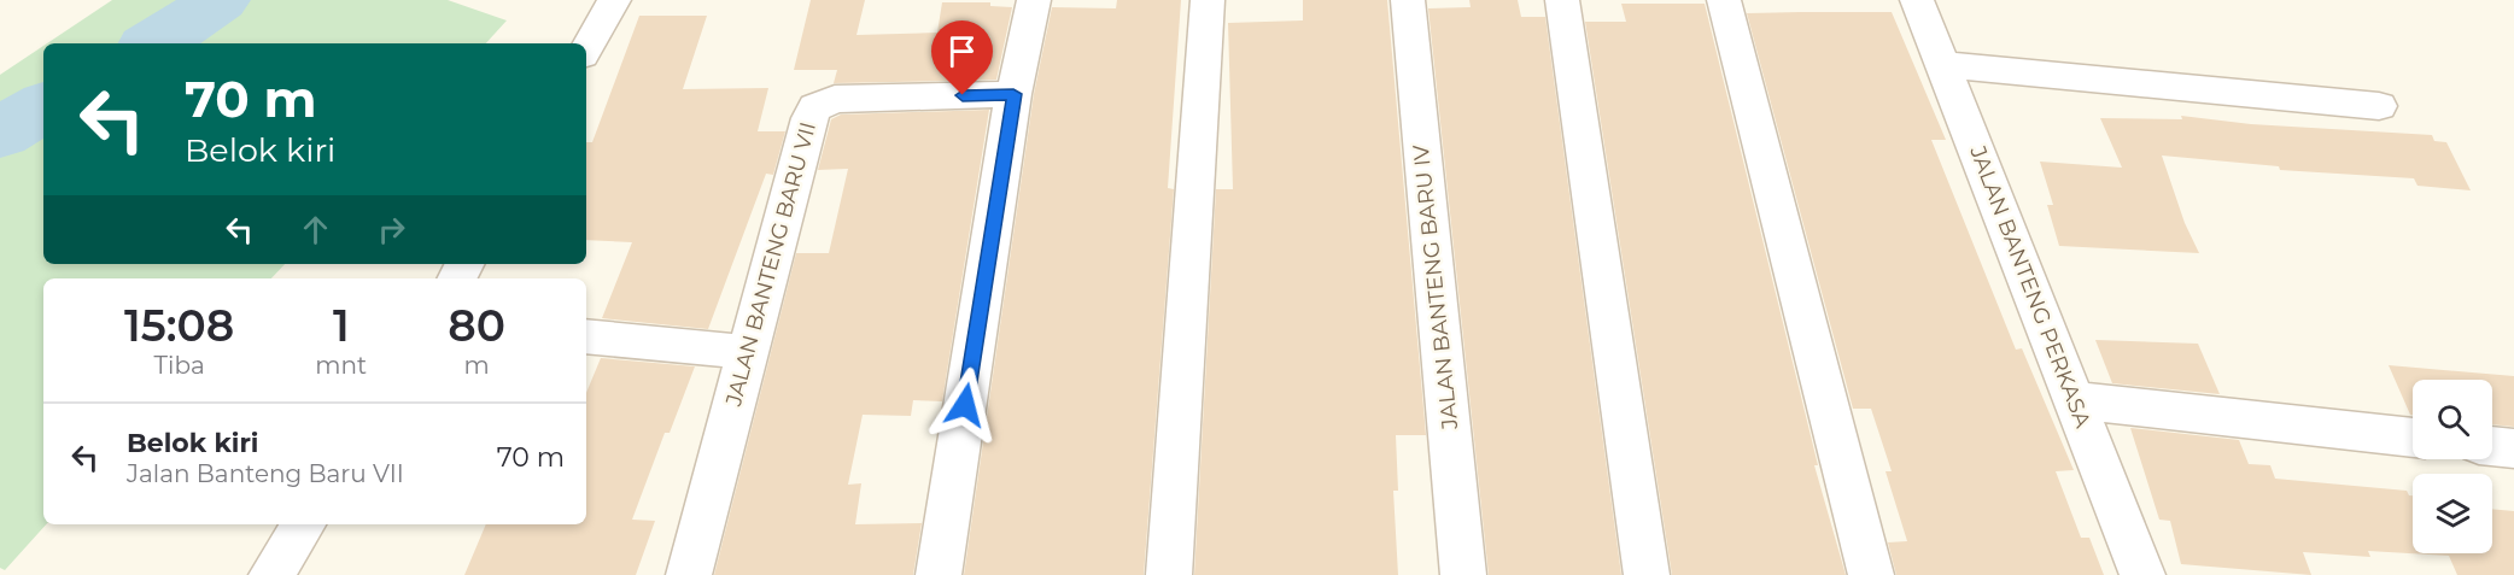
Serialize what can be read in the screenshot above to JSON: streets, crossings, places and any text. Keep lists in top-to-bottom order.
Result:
{
  "streets": {
    "street": ["JALAN BANTENG BARU VII", "JALAN BANTENG BARU IV", "JALAN BANTENG PERKASA"]
  },
  "page": {
    "turn": ["70 m", "Belok kiri"],
    "eta": [
      "15:08",
      "Tiba",
      "1",
      "mnt",
      "80",
      "m"
    ],
    "list": [
      {
        "name": "Belok kiri",
        "note": "Jalan Banteng Baru VII",
        "value": "70 m"
      }
    ]
  }
}
